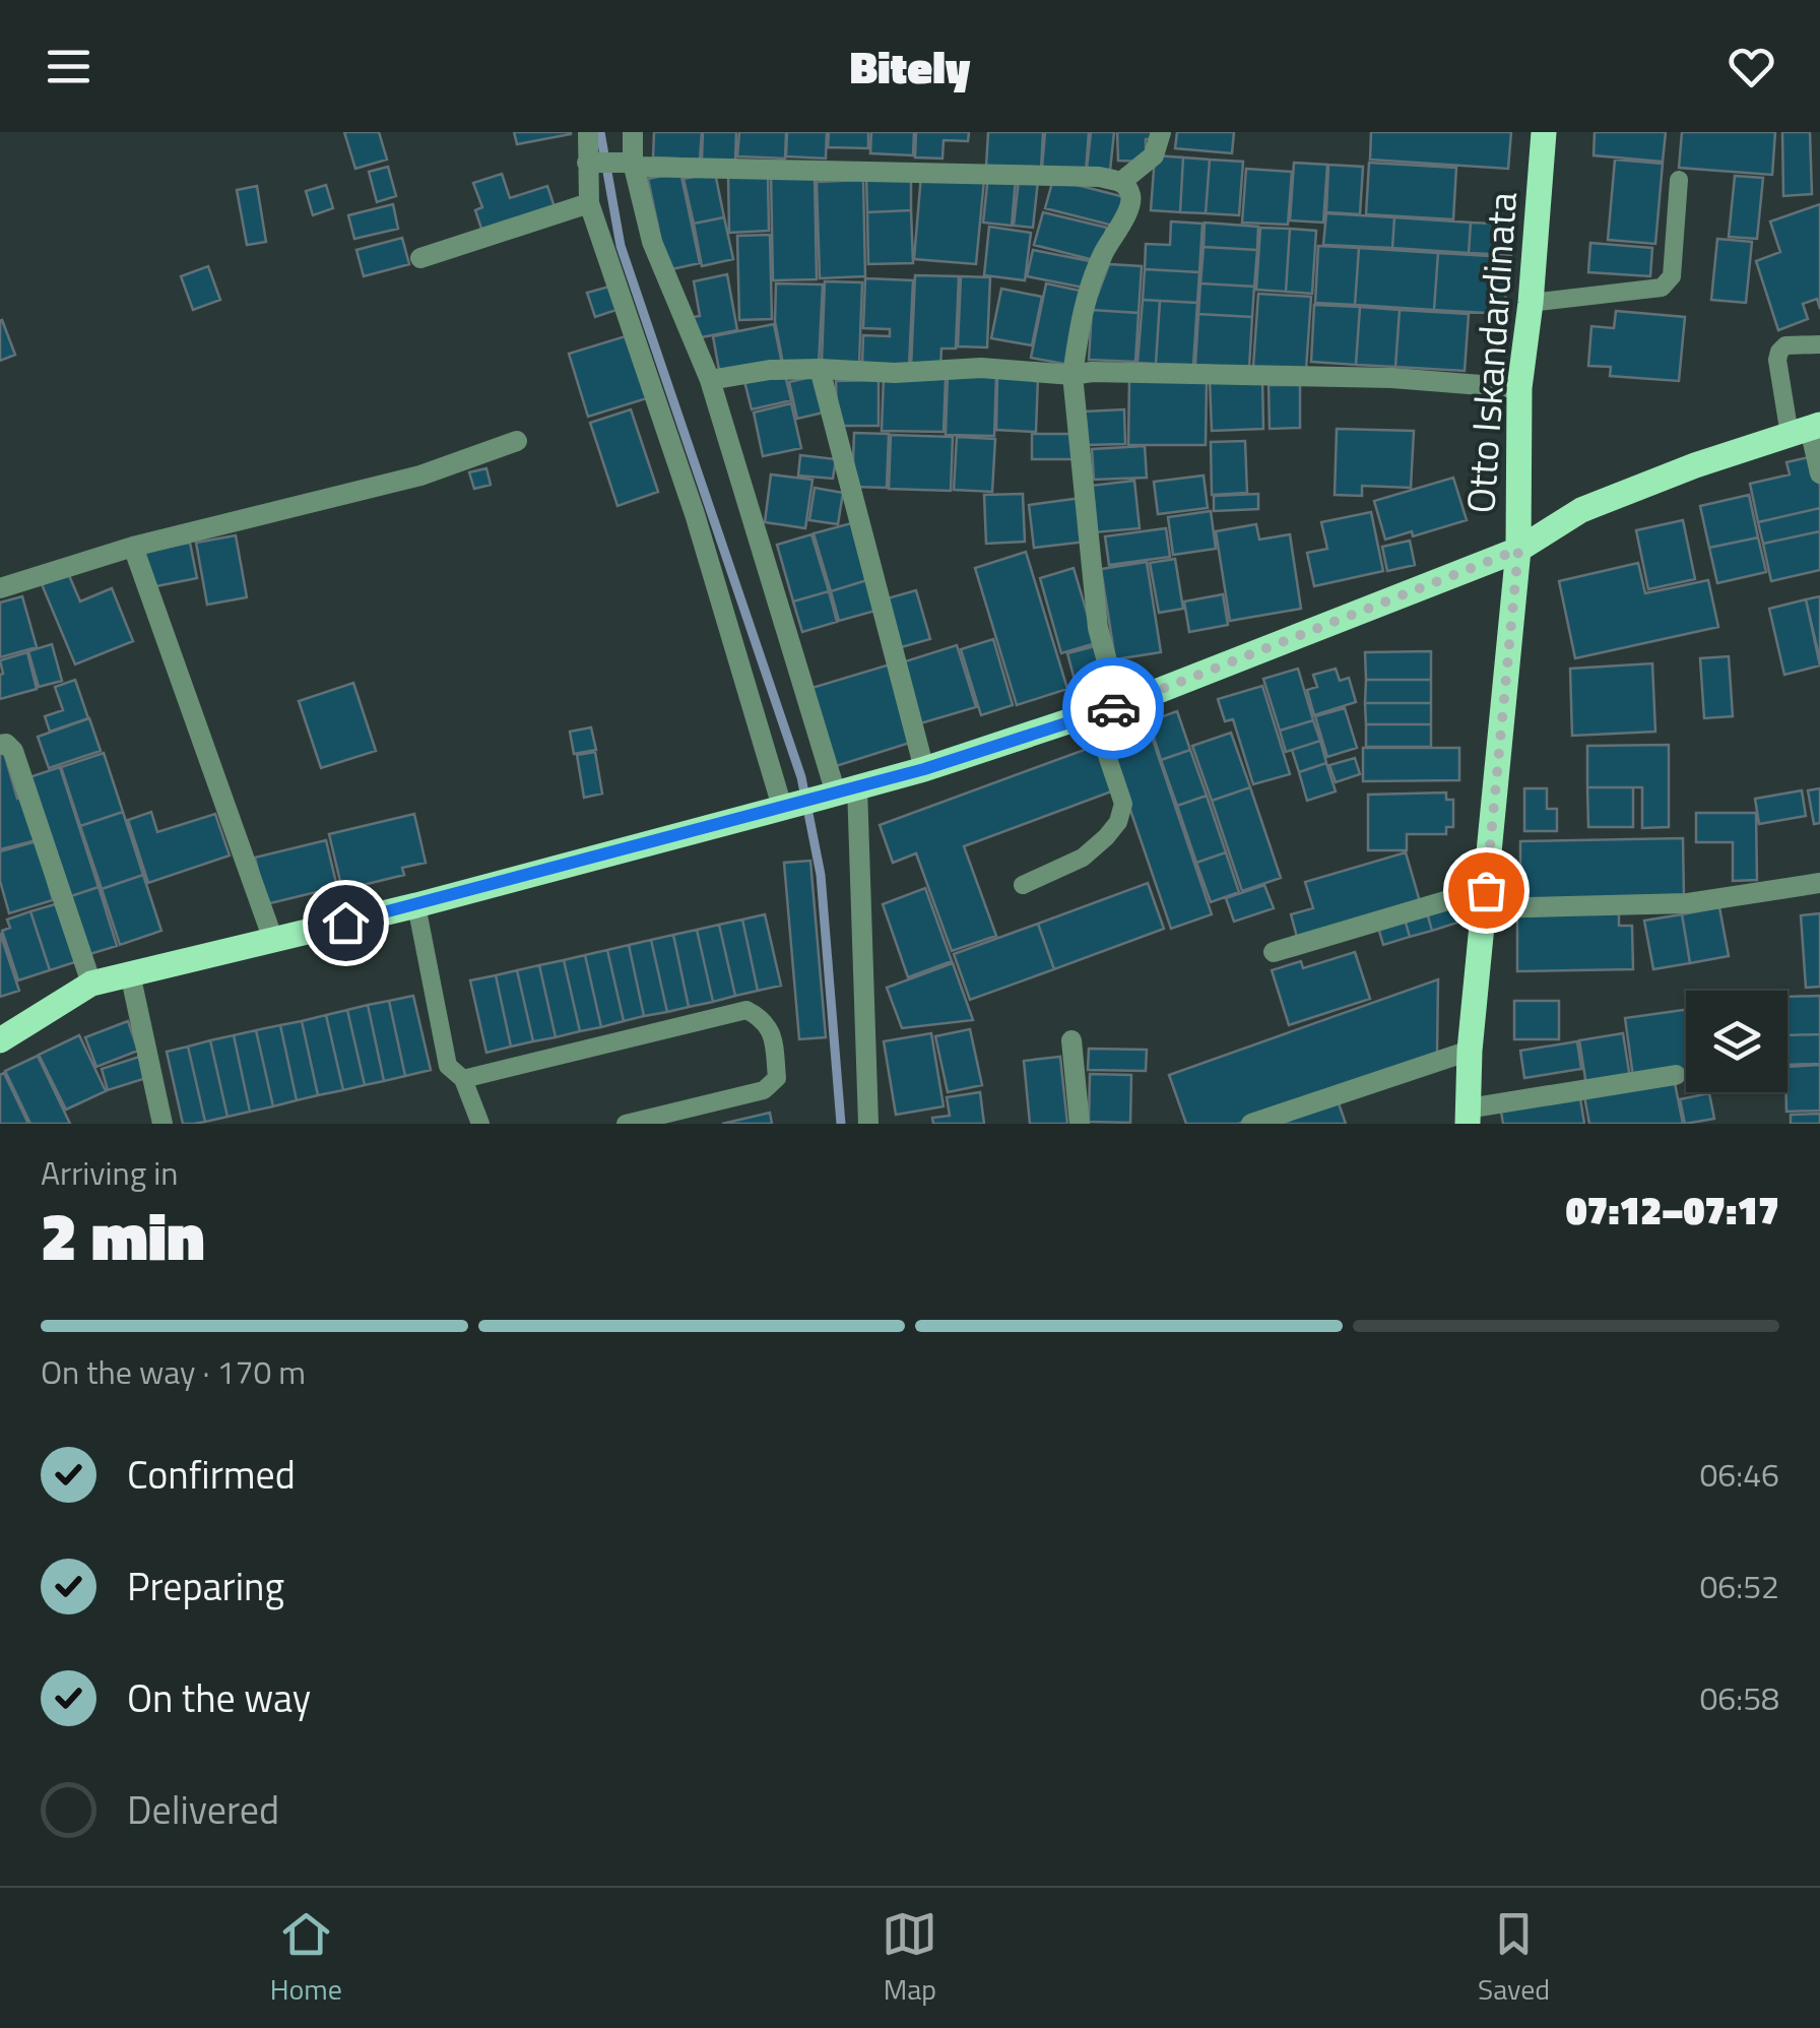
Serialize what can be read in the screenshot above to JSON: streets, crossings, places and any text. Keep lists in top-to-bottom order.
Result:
{
  "streets": {
    "main road": ["Otto Iskandardinata"]
  },
  "page": {
    "header": "Bitely",
    "heading": ["2 min", "Arriving in", "07:12–07:17"],
    "bar": "On the way · 170 m",
    "list": [
      ["Confirmed", "06:46"],
      ["Preparing", "06:52"],
      ["On the way", "06:58"],
      "Delivered"
    ],
    "tabs": ["Home", "Map", "Saved"]
  }
}
